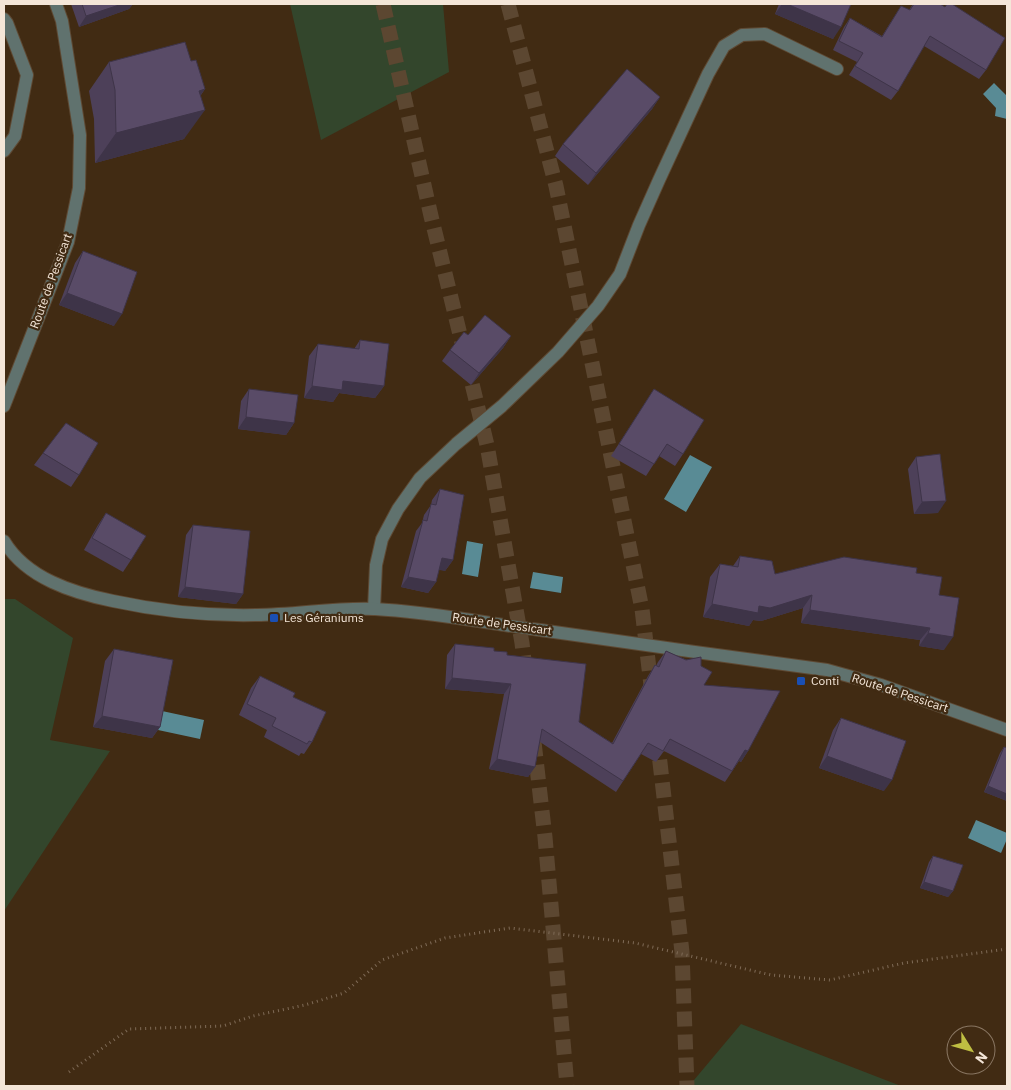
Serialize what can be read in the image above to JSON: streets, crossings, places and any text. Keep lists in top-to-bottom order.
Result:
{
  "streets": {
    "street": ["Route de Pessicart"]
  },
  "places": {
    "transit": ["Les Géraniums", "Conti"]
  },
  "north": "bottom right"
}
